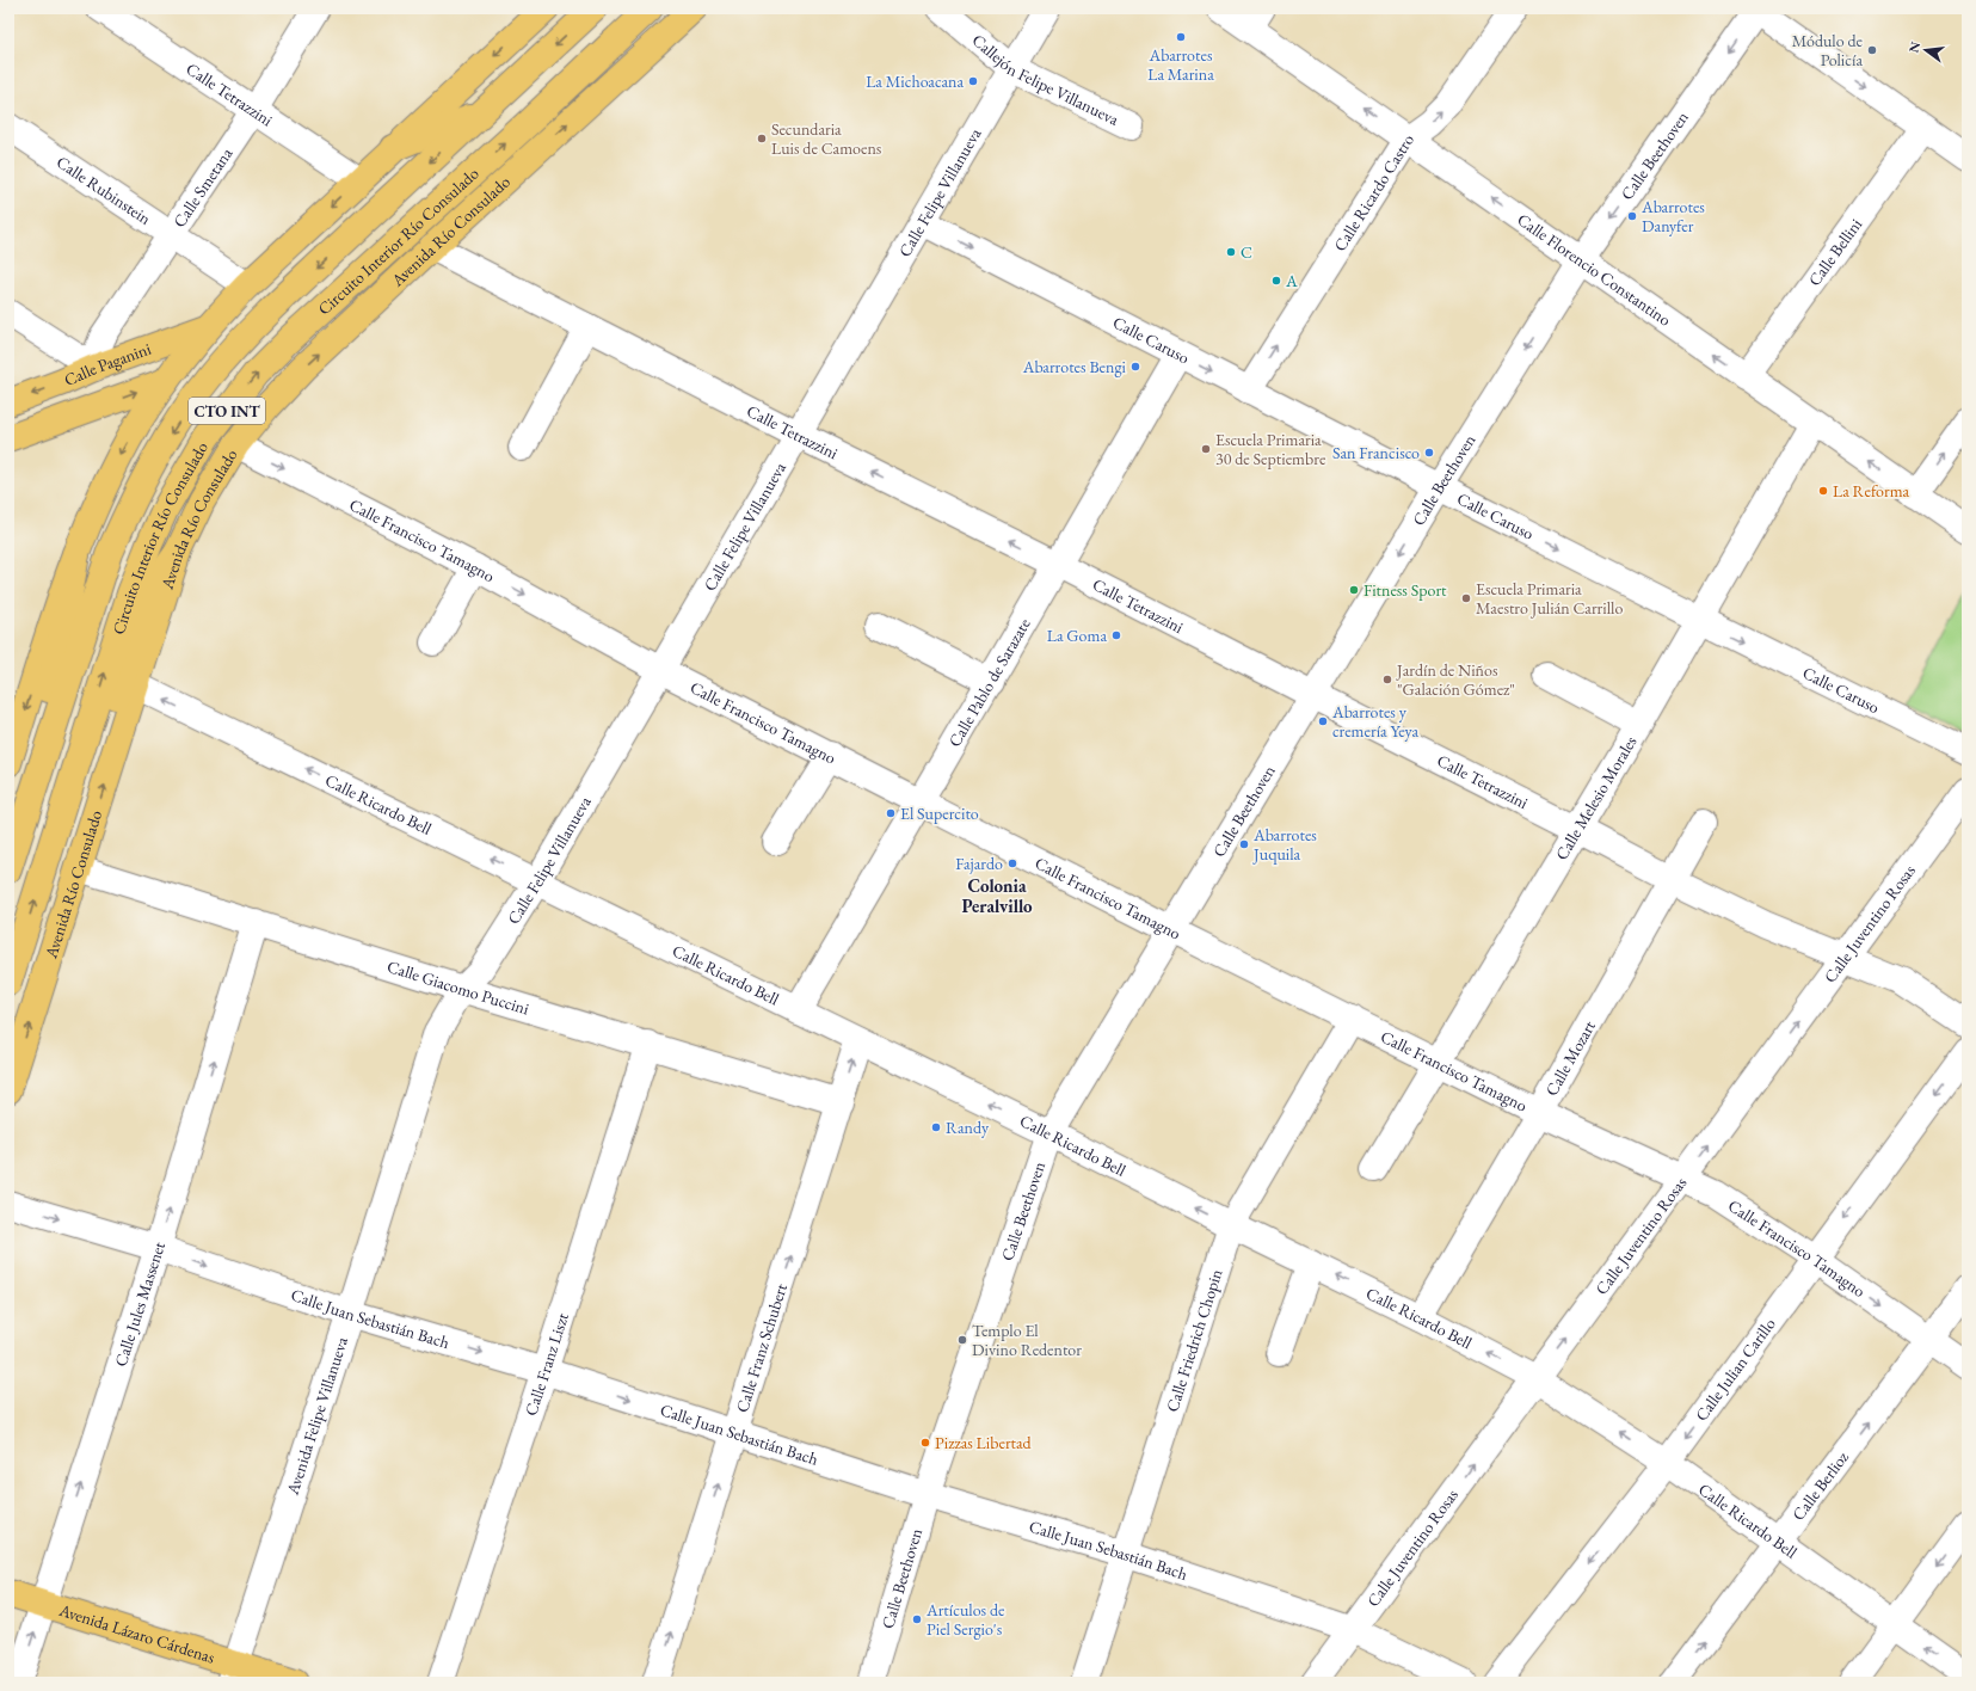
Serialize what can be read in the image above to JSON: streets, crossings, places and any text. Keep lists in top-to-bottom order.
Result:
{
  "streets": {
    "main road": [
      "Avenida Río Consulado",
      "Circuito Interior Río Consulado",
      "Calle Paganini",
      "CTO INT",
      "Avenida Lázaro Cárdenas"
    ],
    "street": [
      "Callejón Felipe Villanueva",
      "Calle Tetrazzini",
      "Calle Beethoven",
      "Calle Smetana",
      "Calle Rubinstein",
      "Calle Felipe Villanueva",
      "Calle Ricardo Castro",
      "Calle Bellini",
      "Calle Florencio Constantino",
      "Calle Caruso",
      "Calle Francisco Tamagno",
      "Calle Pablo de Sarazate",
      "Calle Melesio Morales",
      "Calle Ricardo Bell",
      "Calle Juventino Rosas",
      "Calle Giacomo Puccini",
      "Calle Mozart",
      "Calle Jules Massenet",
      "Calle Juan Sebastián Bach",
      "Calle Friedrich Chopin",
      "Calle Franz Schubert",
      "Calle Franz Liszt",
      "Calle Julian Carillo",
      "Avenida Felipe Villanueva",
      "Calle Berlioz"
    ]
  },
  "crossings": [
    ["Callejón Felipe Villanueva", "Calle Felipe Villanueva"],
    ["Calle Tetrazzini", "Calle Beethoven"],
    ["Calle Tetrazzini", "Calle Smetana"],
    ["Calle Tetrazzini", "Calle Felipe Villanueva"],
    ["Calle Tetrazzini", "Avenida Río Consulado"],
    ["Calle Tetrazzini", "Calle Pablo de Sarazate"],
    ["Calle Tetrazzini", "Calle Melesio Morales"],
    ["Calle Tetrazzini", "Calle Juventino Rosas"],
    ["Calle Tetrazzini", "Calle Mozart"],
    ["Calle Beethoven", "Calle Florencio Constantino"],
    ["Calle Beethoven", "Calle Caruso"],
    ["Calle Beethoven", "Calle Francisco Tamagno"],
    ["Calle Beethoven", "Calle Ricardo Bell"],
    ["Calle Beethoven", "Calle Juan Sebastián Bach"],
    ["Calle Smetana", "Calle Rubinstein"],
    ["Calle Smetana", "Calle Paganini"],
    ["Calle Felipe Villanueva", "Calle Caruso"],
    ["Calle Felipe Villanueva", "Calle Francisco Tamagno"],
    ["Calle Felipe Villanueva", "Calle Ricardo Bell"],
    ["Calle Felipe Villanueva", "Calle Giacomo Puccini"],
    ["Calle Felipe Villanueva", "Avenida Felipe Villanueva"],
    ["Calle Ricardo Castro", "Calle Florencio Constantino"],
    ["Calle Ricardo Castro", "Calle Caruso"],
    ["Avenida Río Consulado", "Calle Francisco Tamagno"],
    ["Avenida Río Consulado", "Calle Ricardo Bell"],
    ["Avenida Río Consulado", "Calle Giacomo Puccini"],
    ["Calle Bellini", "Calle Florencio Constantino"],
    ["Calle Florencio Constantino", "Calle Melesio Morales"],
    ["Calle Caruso", "Calle Pablo de Sarazate"],
    ["Calle Caruso", "Calle Melesio Morales"],
    ["Calle Francisco Tamagno", "Calle Pablo de Sarazate"],
    ["Calle Francisco Tamagno", "Calle Melesio Morales"],
    ["Calle Francisco Tamagno", "Calle Juventino Rosas"],
    ["Calle Francisco Tamagno", "Calle Mozart"],
    ["Calle Francisco Tamagno", "Calle Friedrich Chopin"],
    ["Calle Francisco Tamagno", "Calle Julian Carillo"],
    ["Calle Francisco Tamagno", "Calle Berlioz"],
    ["Calle Pablo de Sarazate", "Calle Ricardo Bell"],
    ["Calle Ricardo Bell", "Calle Juventino Rosas"],
    ["Calle Ricardo Bell", "Calle Mozart"],
    ["Calle Ricardo Bell", "Calle Friedrich Chopin"],
    ["Calle Ricardo Bell", "Calle Franz Schubert"],
    ["Calle Ricardo Bell", "Calle Julian Carillo"],
    ["Calle Ricardo Bell", "Calle Berlioz"],
    ["Calle Juventino Rosas", "Calle Juan Sebastián Bach"],
    ["Calle Giacomo Puccini", "Calle Jules Massenet"],
    ["Calle Giacomo Puccini", "Calle Franz Schubert"],
    ["Calle Giacomo Puccini", "Calle Franz Liszt"],
    ["Calle Giacomo Puccini", "Avenida Felipe Villanueva"],
    ["Calle Jules Massenet", "Calle Juan Sebastián Bach"],
    ["Calle Jules Massenet", "Avenida Lázaro Cárdenas"],
    ["Calle Juan Sebastián Bach", "Calle Friedrich Chopin"],
    ["Calle Juan Sebastián Bach", "Calle Franz Schubert"],
    ["Calle Juan Sebastián Bach", "Calle Franz Liszt"],
    ["Calle Juan Sebastián Bach", "Avenida Felipe Villanueva"],
    ["Avenida Felipe Villanueva", "Avenida Lázaro Cárdenas"]
  ],
  "one_way": [
    "Calle Beethoven",
    "Calle Ricardo Castro",
    "Calle Florencio Constantino",
    "Calle Caruso",
    "Calle Ricardo Bell",
    "Calle Juventino Rosas",
    "Calle Jules Massenet",
    "Calle Juan Sebastián Bach",
    "Calle Franz Schubert",
    "Calle Julian Carillo"
  ],
  "districts": ["Colonia Peralvillo"],
  "places": [
    "Abarrotes La Marina",
    "Módulo de Policía",
    "La Michoacana",
    "Secundaria Luis de Camoens",
    "Abarrotes Danyfer",
    "C",
    "A",
    "Abarrotes Bengi",
    "Escuela Primaria 30 de Septiembre",
    "San Francisco",
    "La Reforma",
    "Fitness Sport",
    "Escuela Primaria Maestro Julián Carrillo",
    "La Goma",
    "Jardín de Niños \"Galación Gómez\"",
    "Abarrotes y cremería Yeya",
    "El Supercito",
    "Abarrotes Juquila",
    "Fajardo",
    "Randy",
    "Templo El Divino Redentor",
    "Pizzas Libertad",
    "Artículos de Piel Sergio's"
  ],
  "north": "left"
}
